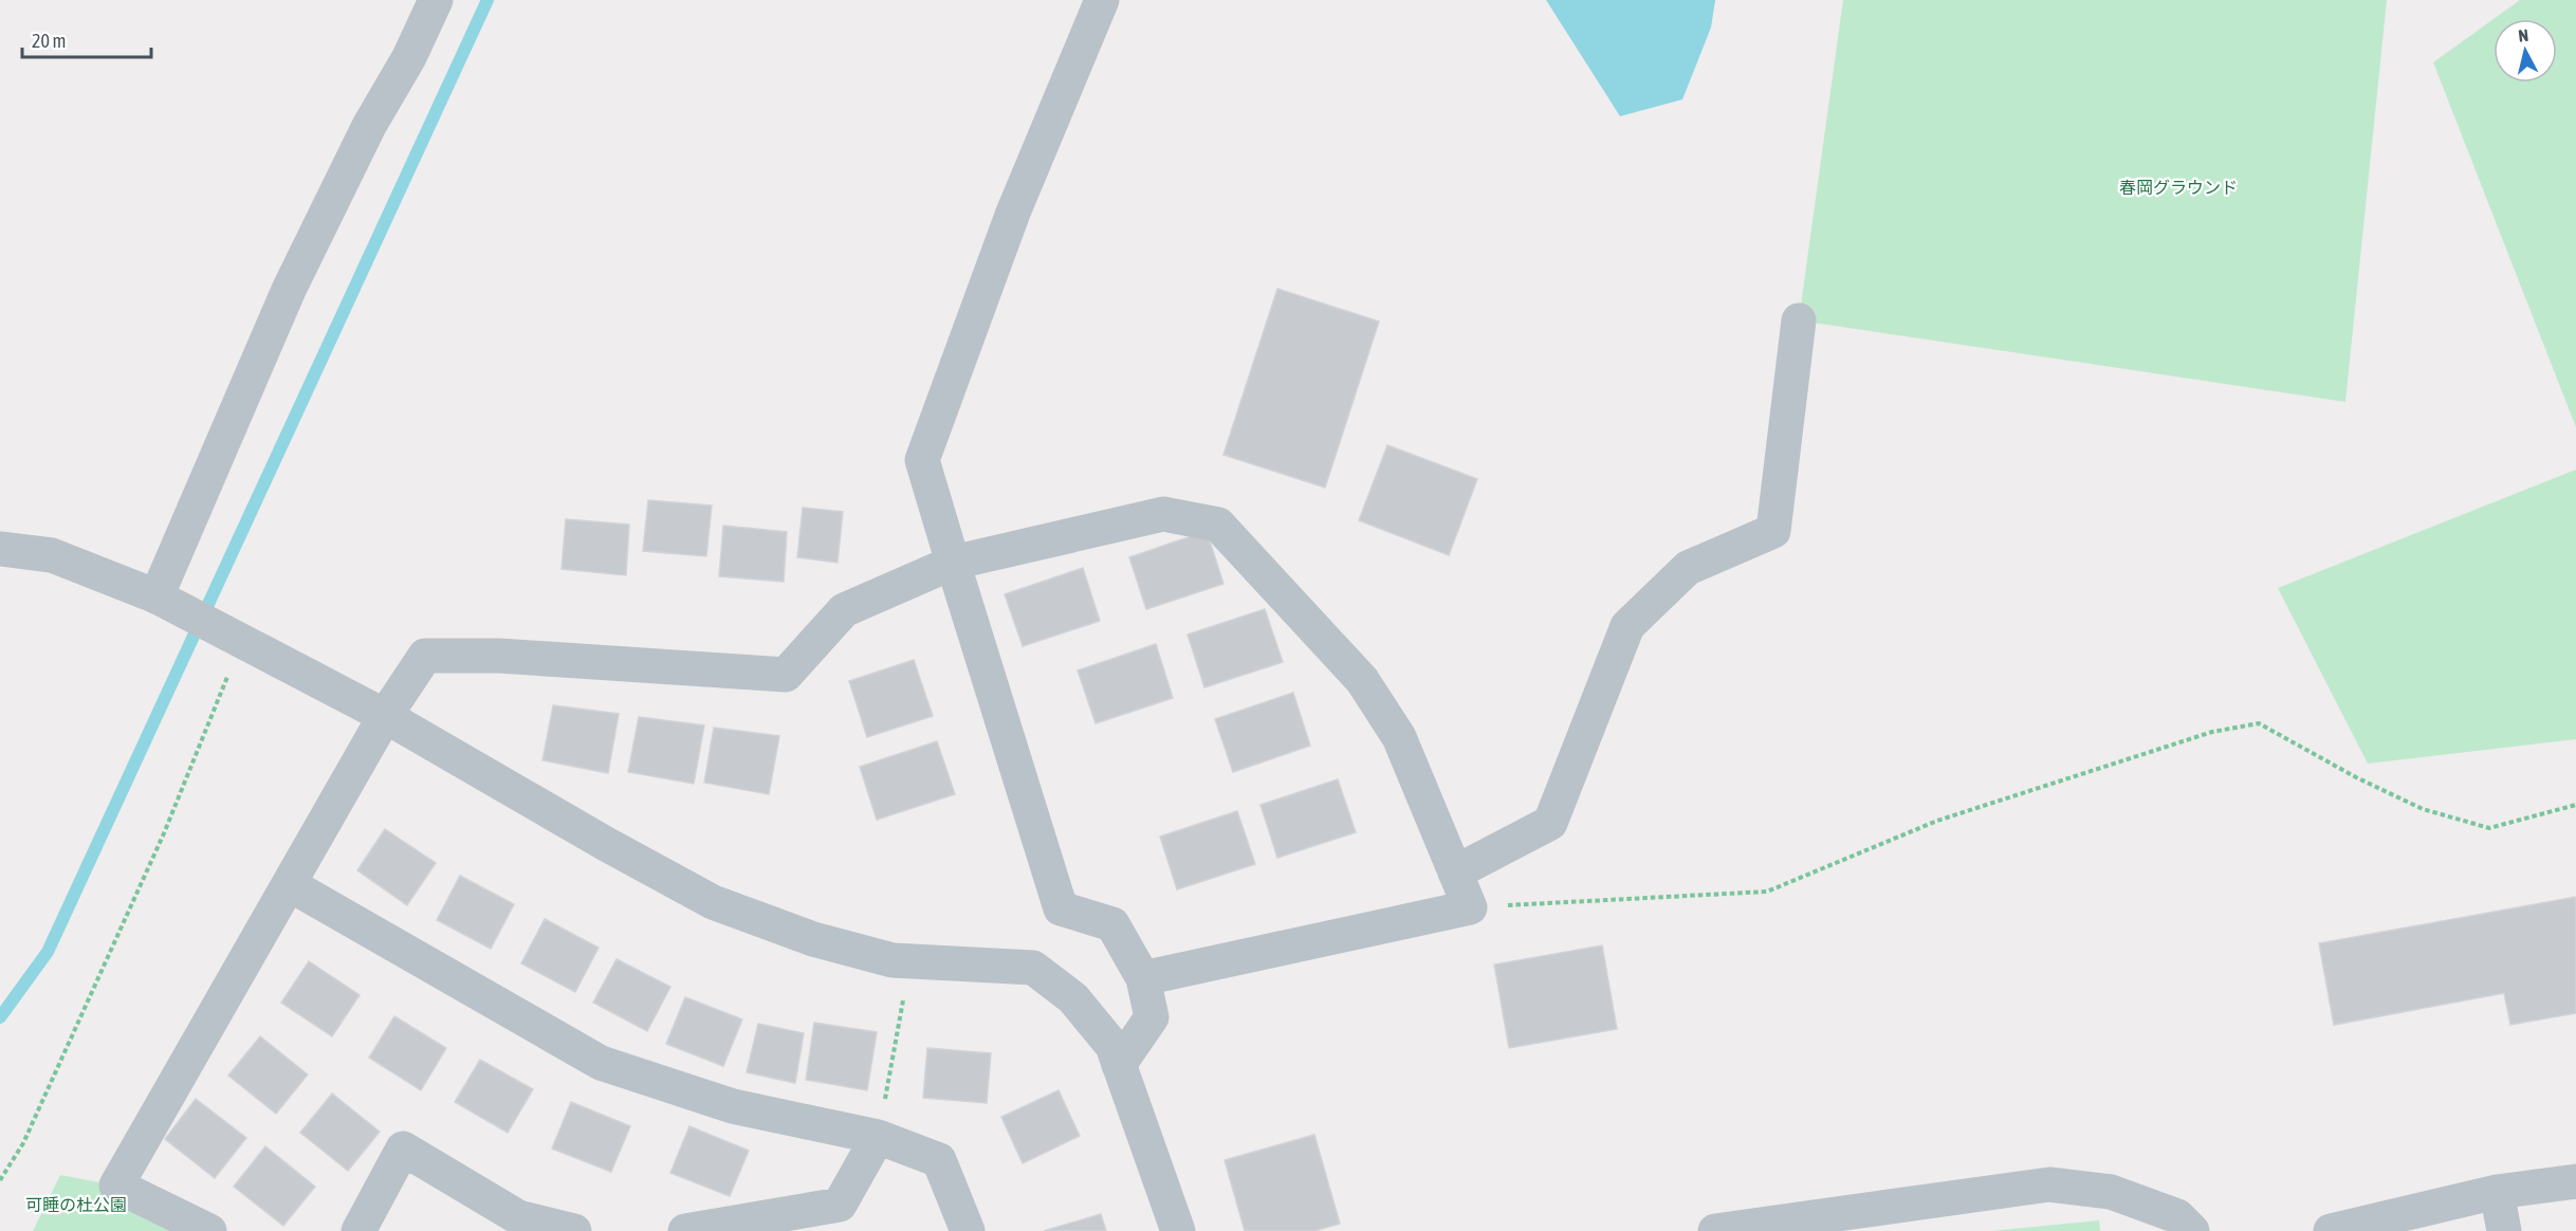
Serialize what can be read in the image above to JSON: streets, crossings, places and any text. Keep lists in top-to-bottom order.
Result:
{
  "parks": ["春岡グラウンド", "可睡の杜公園"],
  "scale_bar": "20 m",
  "north": "top"
}
